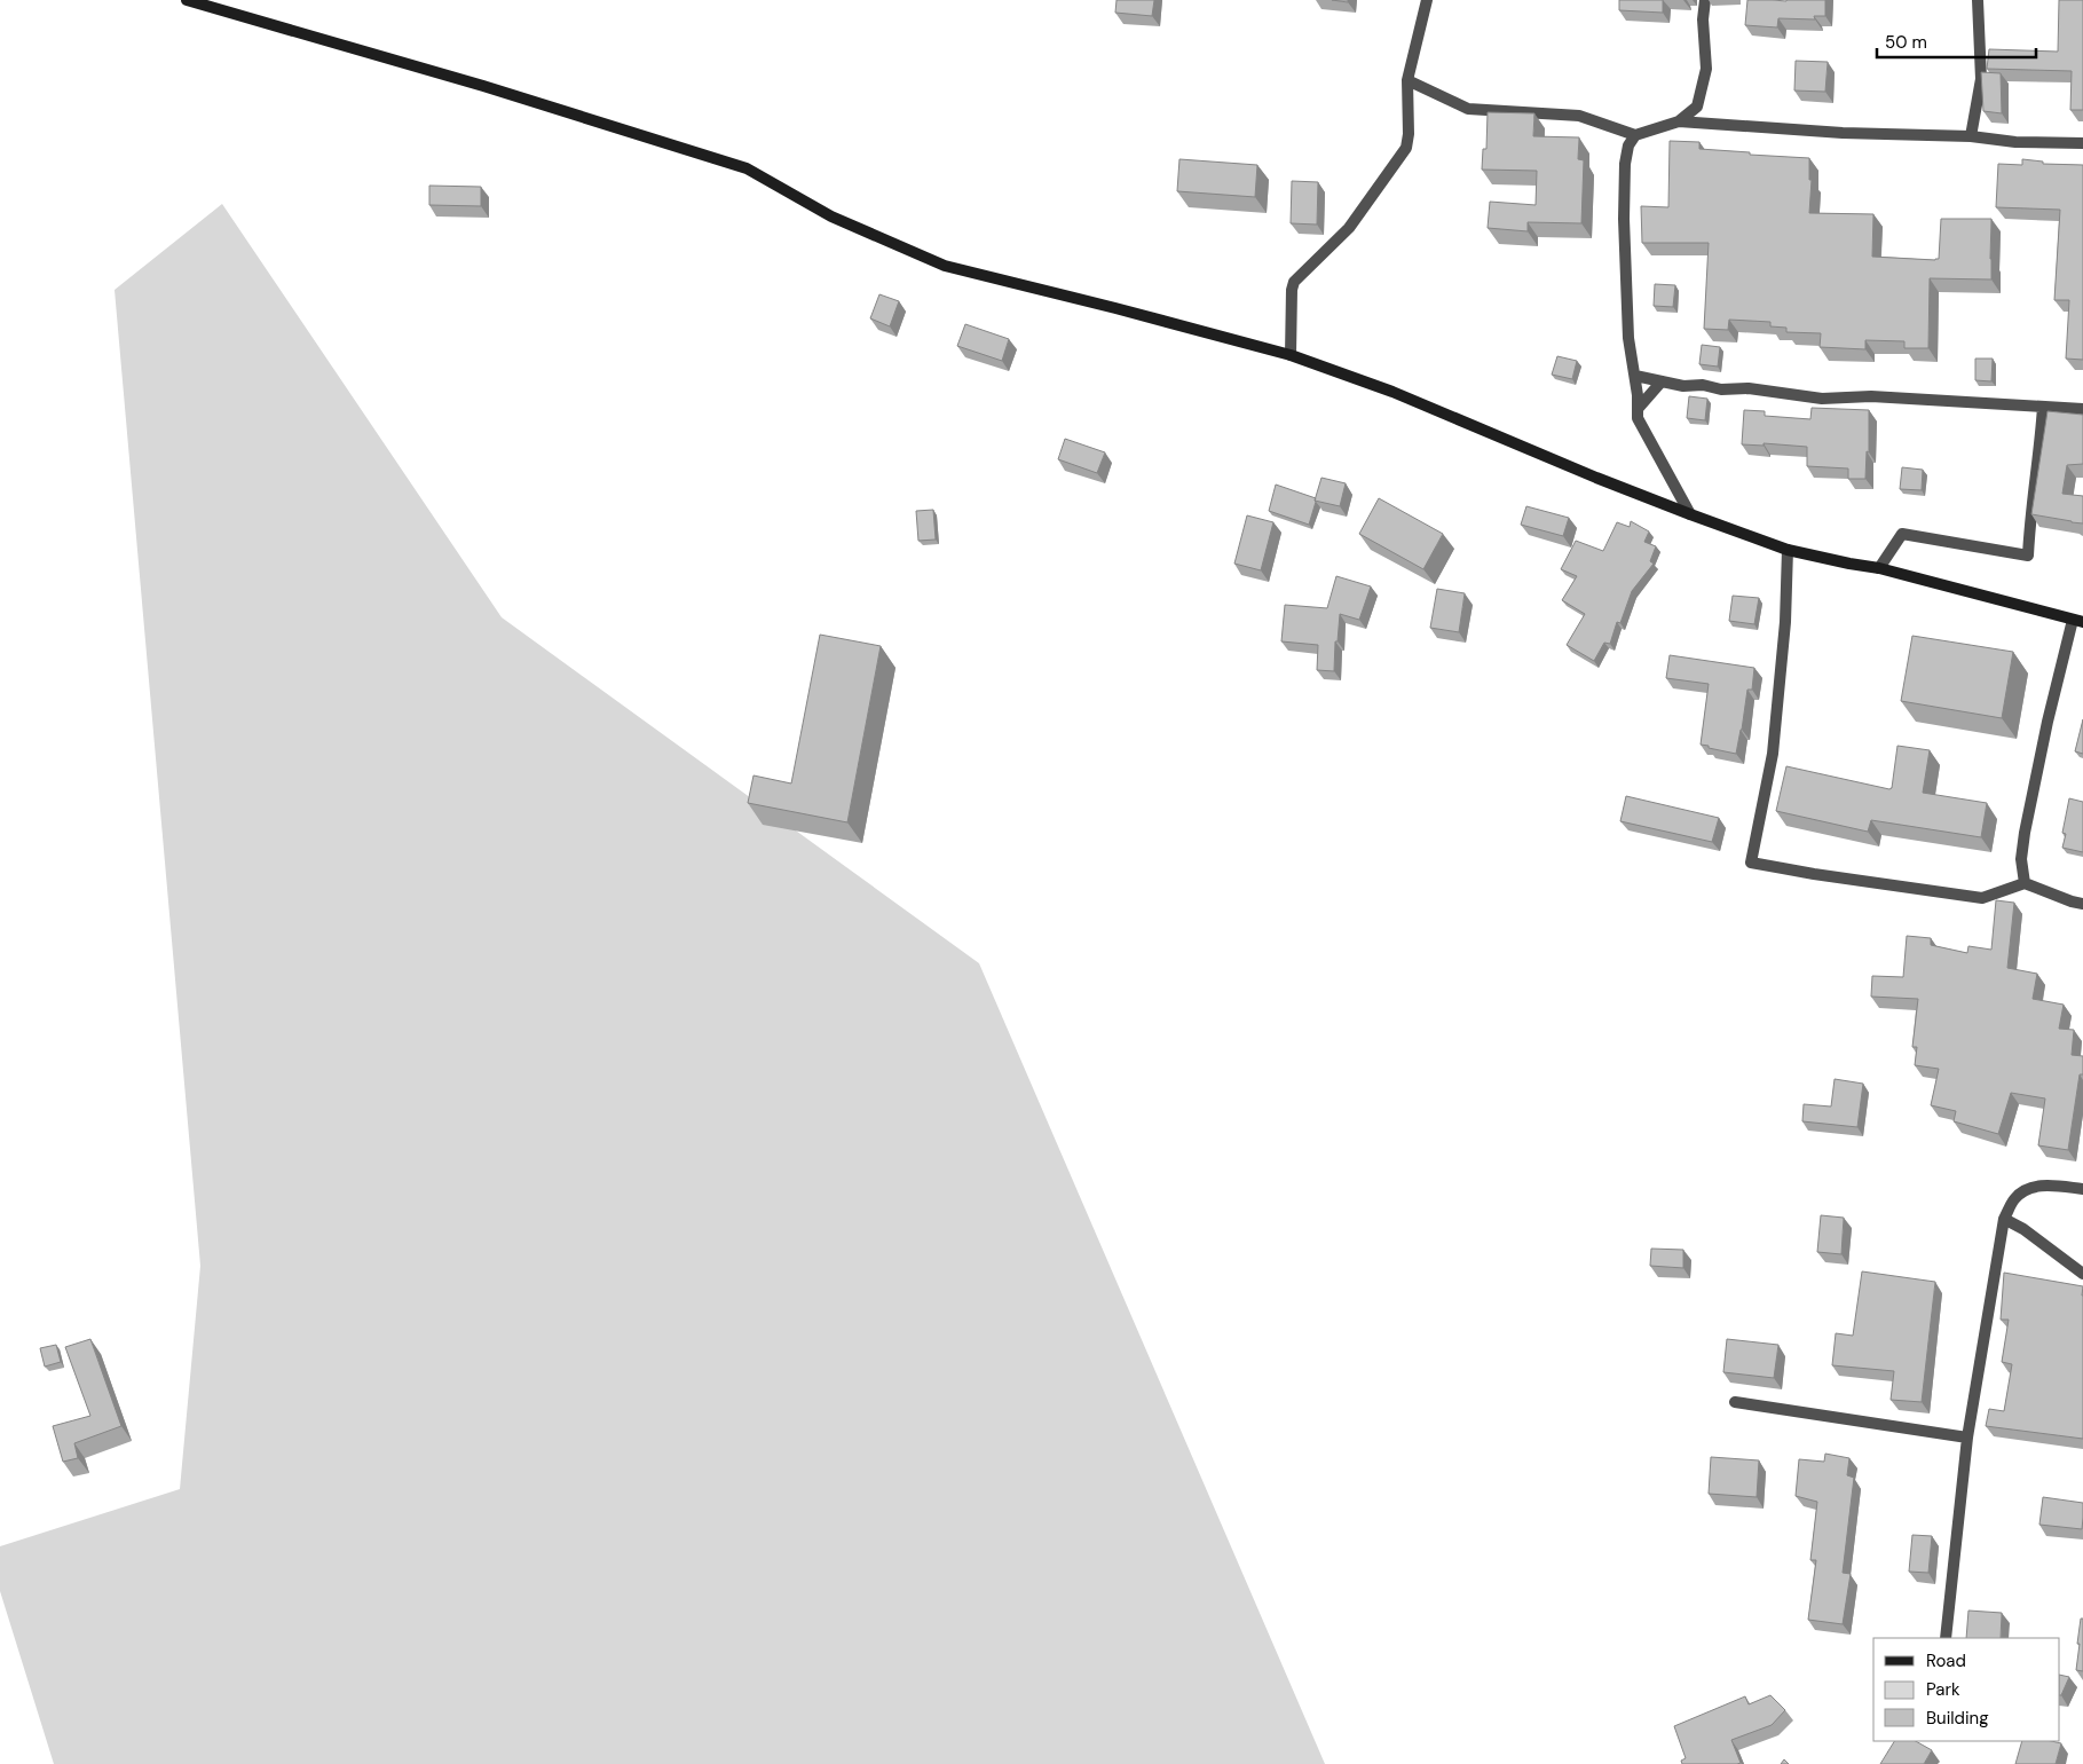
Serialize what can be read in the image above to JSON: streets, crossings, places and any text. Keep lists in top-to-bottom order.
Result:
{
  "legend": ["Road", "Park", "Building"],
  "scale_bar": "50 m"
}
